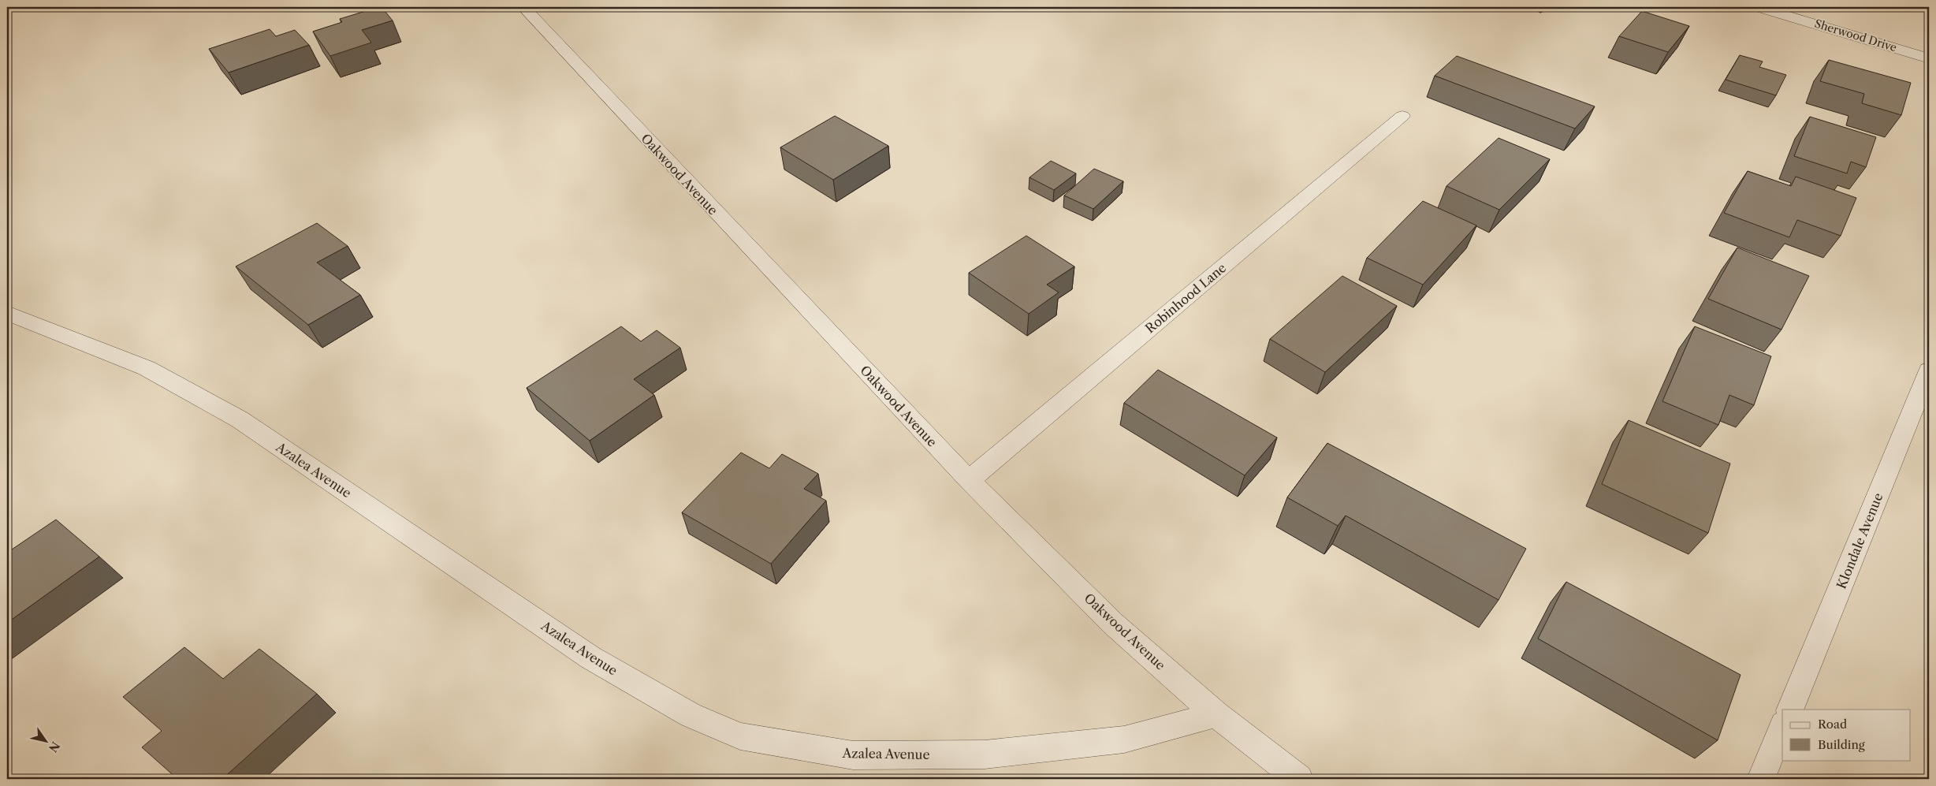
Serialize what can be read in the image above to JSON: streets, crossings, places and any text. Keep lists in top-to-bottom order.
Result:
{
  "streets": {
    "street": [
      "Sherwood Drive",
      "Oakwood Avenue",
      "Robinhood Lane",
      "Azalea Avenue",
      "Klondale Avenue"
    ]
  },
  "crossings": [
    ["Oakwood Avenue", "Robinhood Lane"],
    ["Oakwood Avenue", "Azalea Avenue"]
  ],
  "legend": ["Road", "Building"],
  "north": "bottom right"
}
